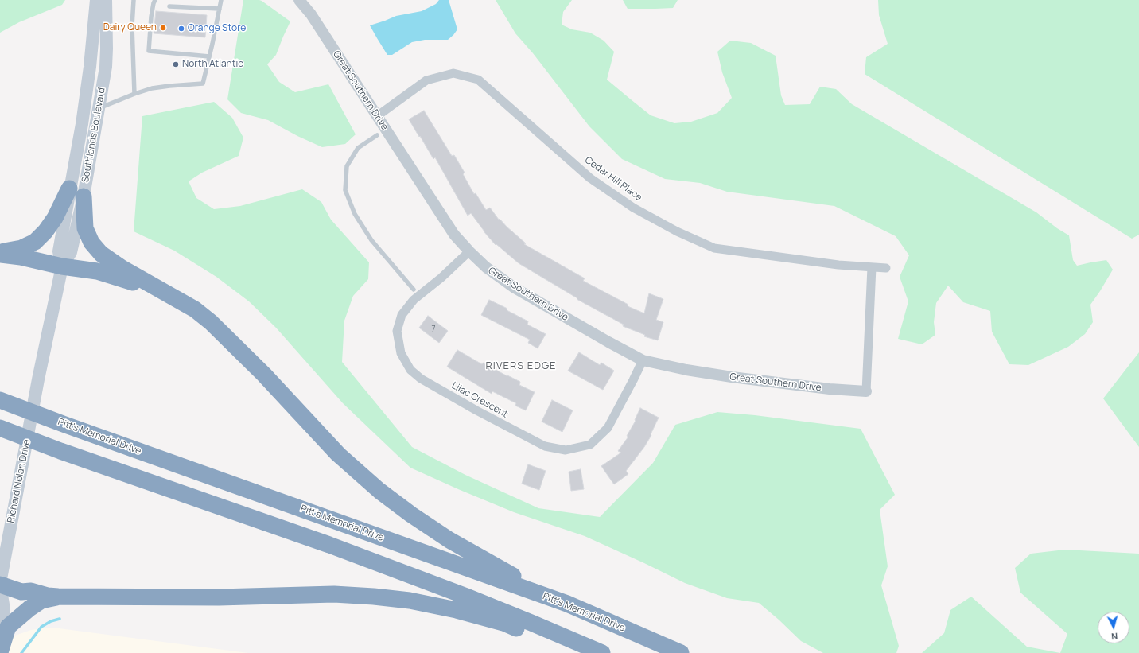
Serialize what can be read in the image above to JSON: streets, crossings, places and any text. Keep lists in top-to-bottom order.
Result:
{
  "streets": {
    "highway": ["Pitt's Memorial Drive"],
    "main road": ["Southlands Boulevard", "Richard Nolan Drive"],
    "street": ["Great Southern Drive", "Cedar Hill Place", "Lilac Crescent"]
  },
  "crossings": [
    ["Great Southern Drive", "Cedar Hill Place"],
    ["Great Southern Drive", "Lilac Crescent"],
    ["Southlands Boulevard", "Richard Nolan Drive"]
  ],
  "districts": ["RIVERS EDGE"],
  "places": ["Dairy Queen", "Orange Store", "North Atlantic"],
  "house_numbers": ["7"],
  "north": "bottom"
}
